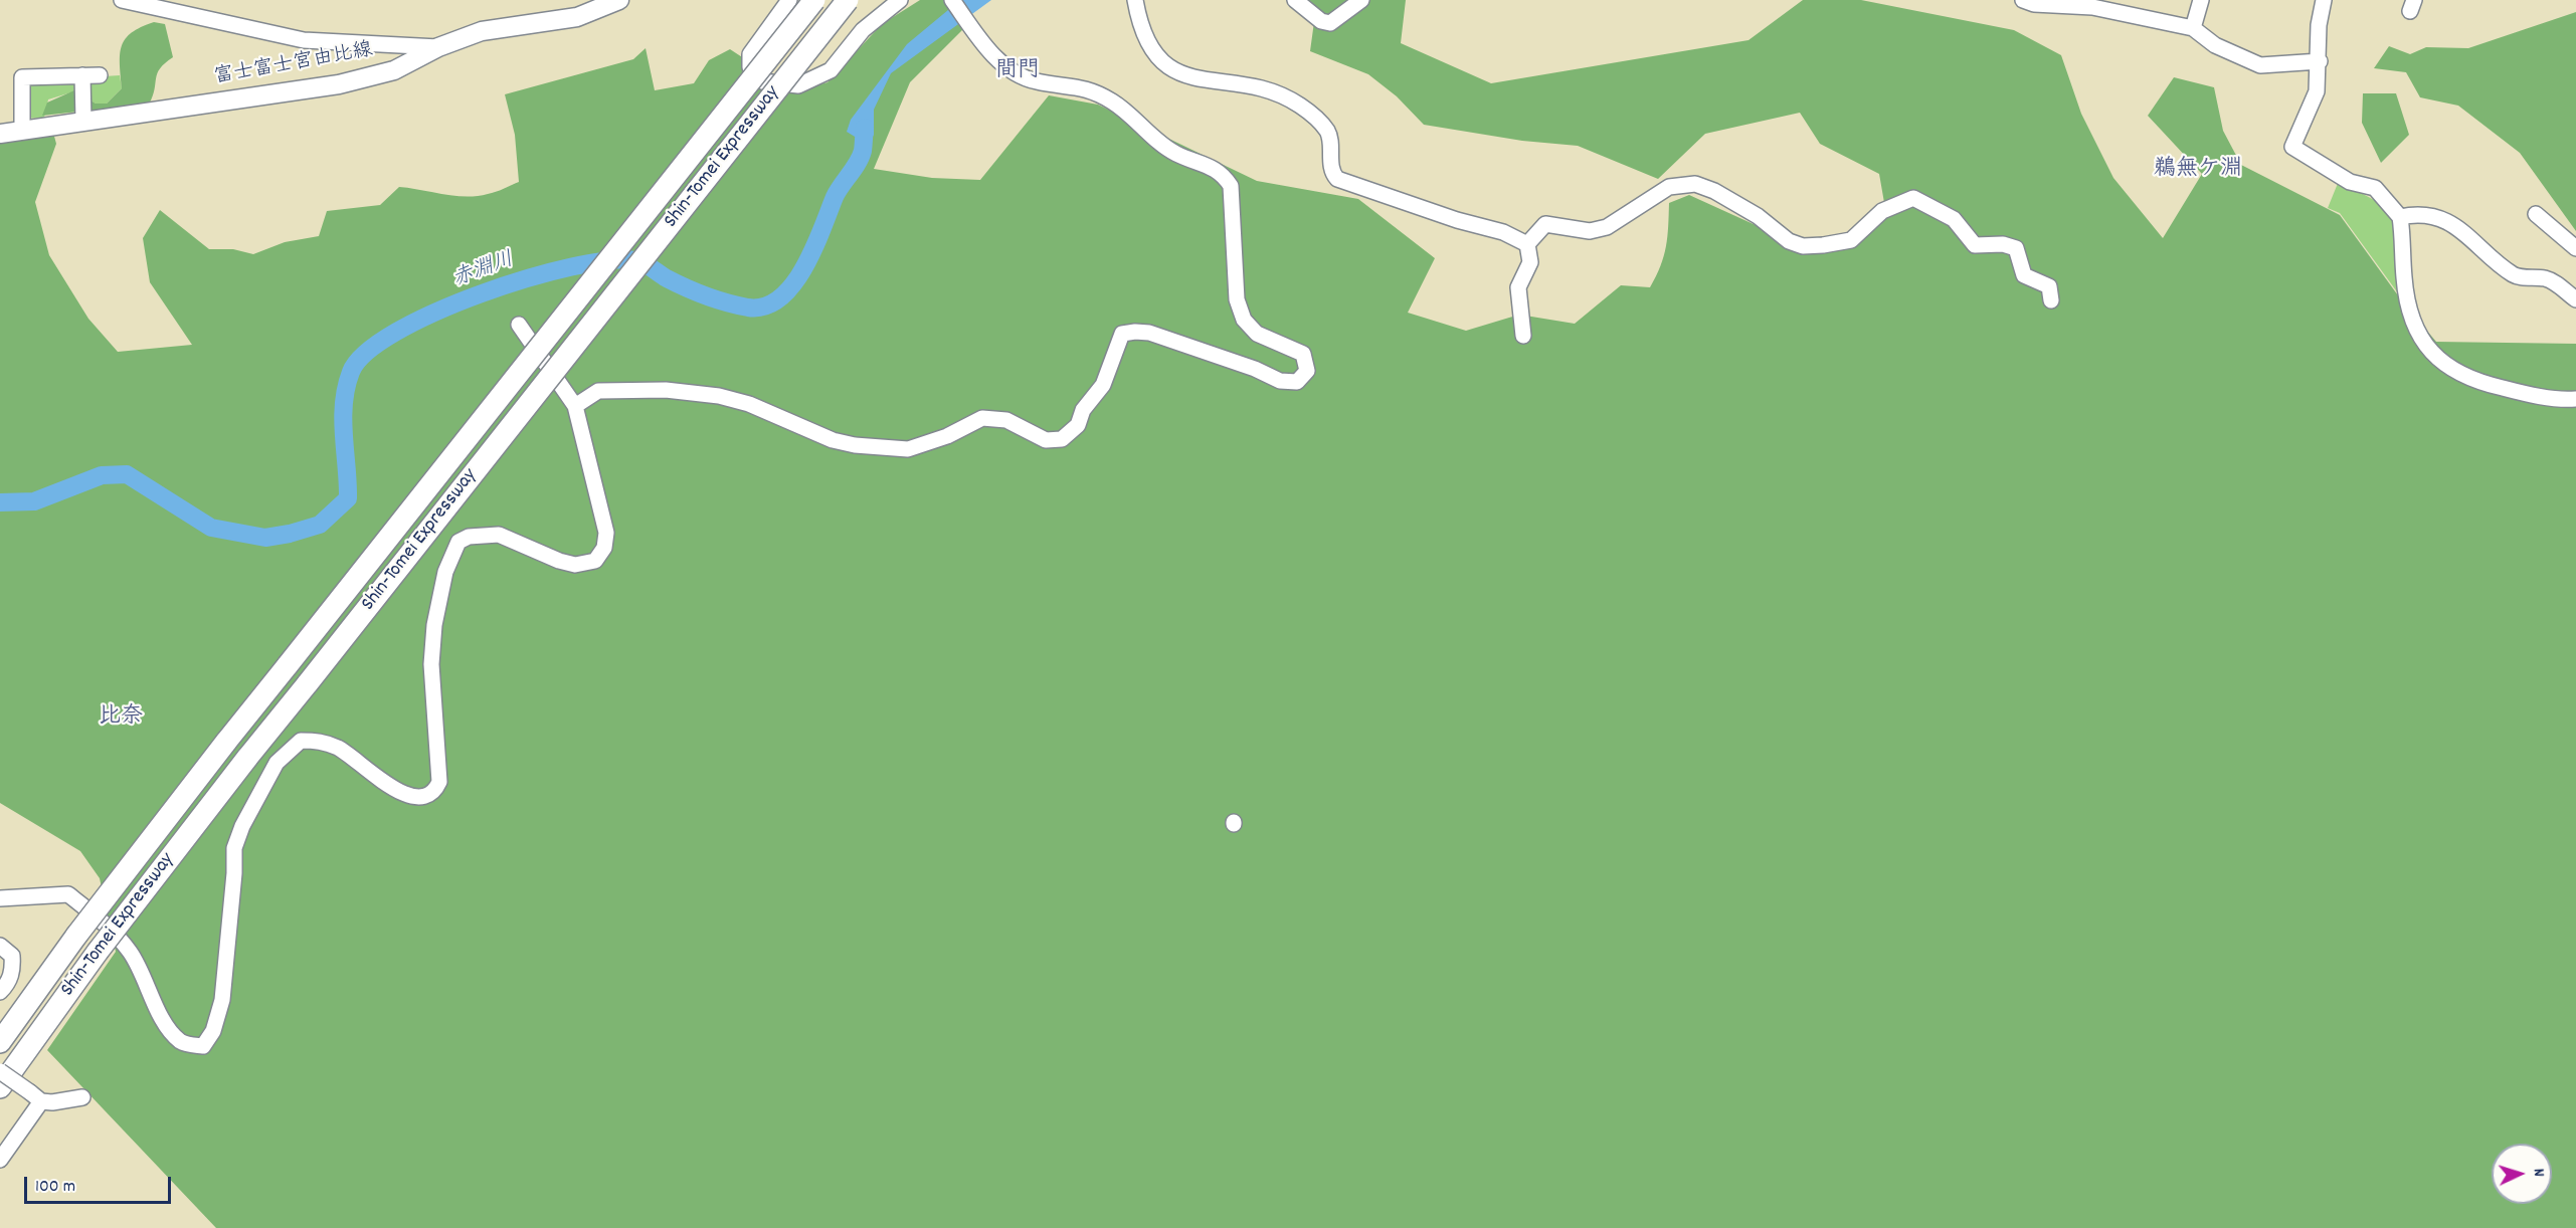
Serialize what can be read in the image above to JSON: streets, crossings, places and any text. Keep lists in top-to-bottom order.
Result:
{
  "streets": {
    "highway": ["Shin-Tomei Expressway"],
    "main road": ["富士富士宮由比線"]
  },
  "districts": ["間門", "鵜無ケ淵", "比奈"],
  "water": ["赤淵川"],
  "scale_bar": "100 m",
  "north": "right"
}
